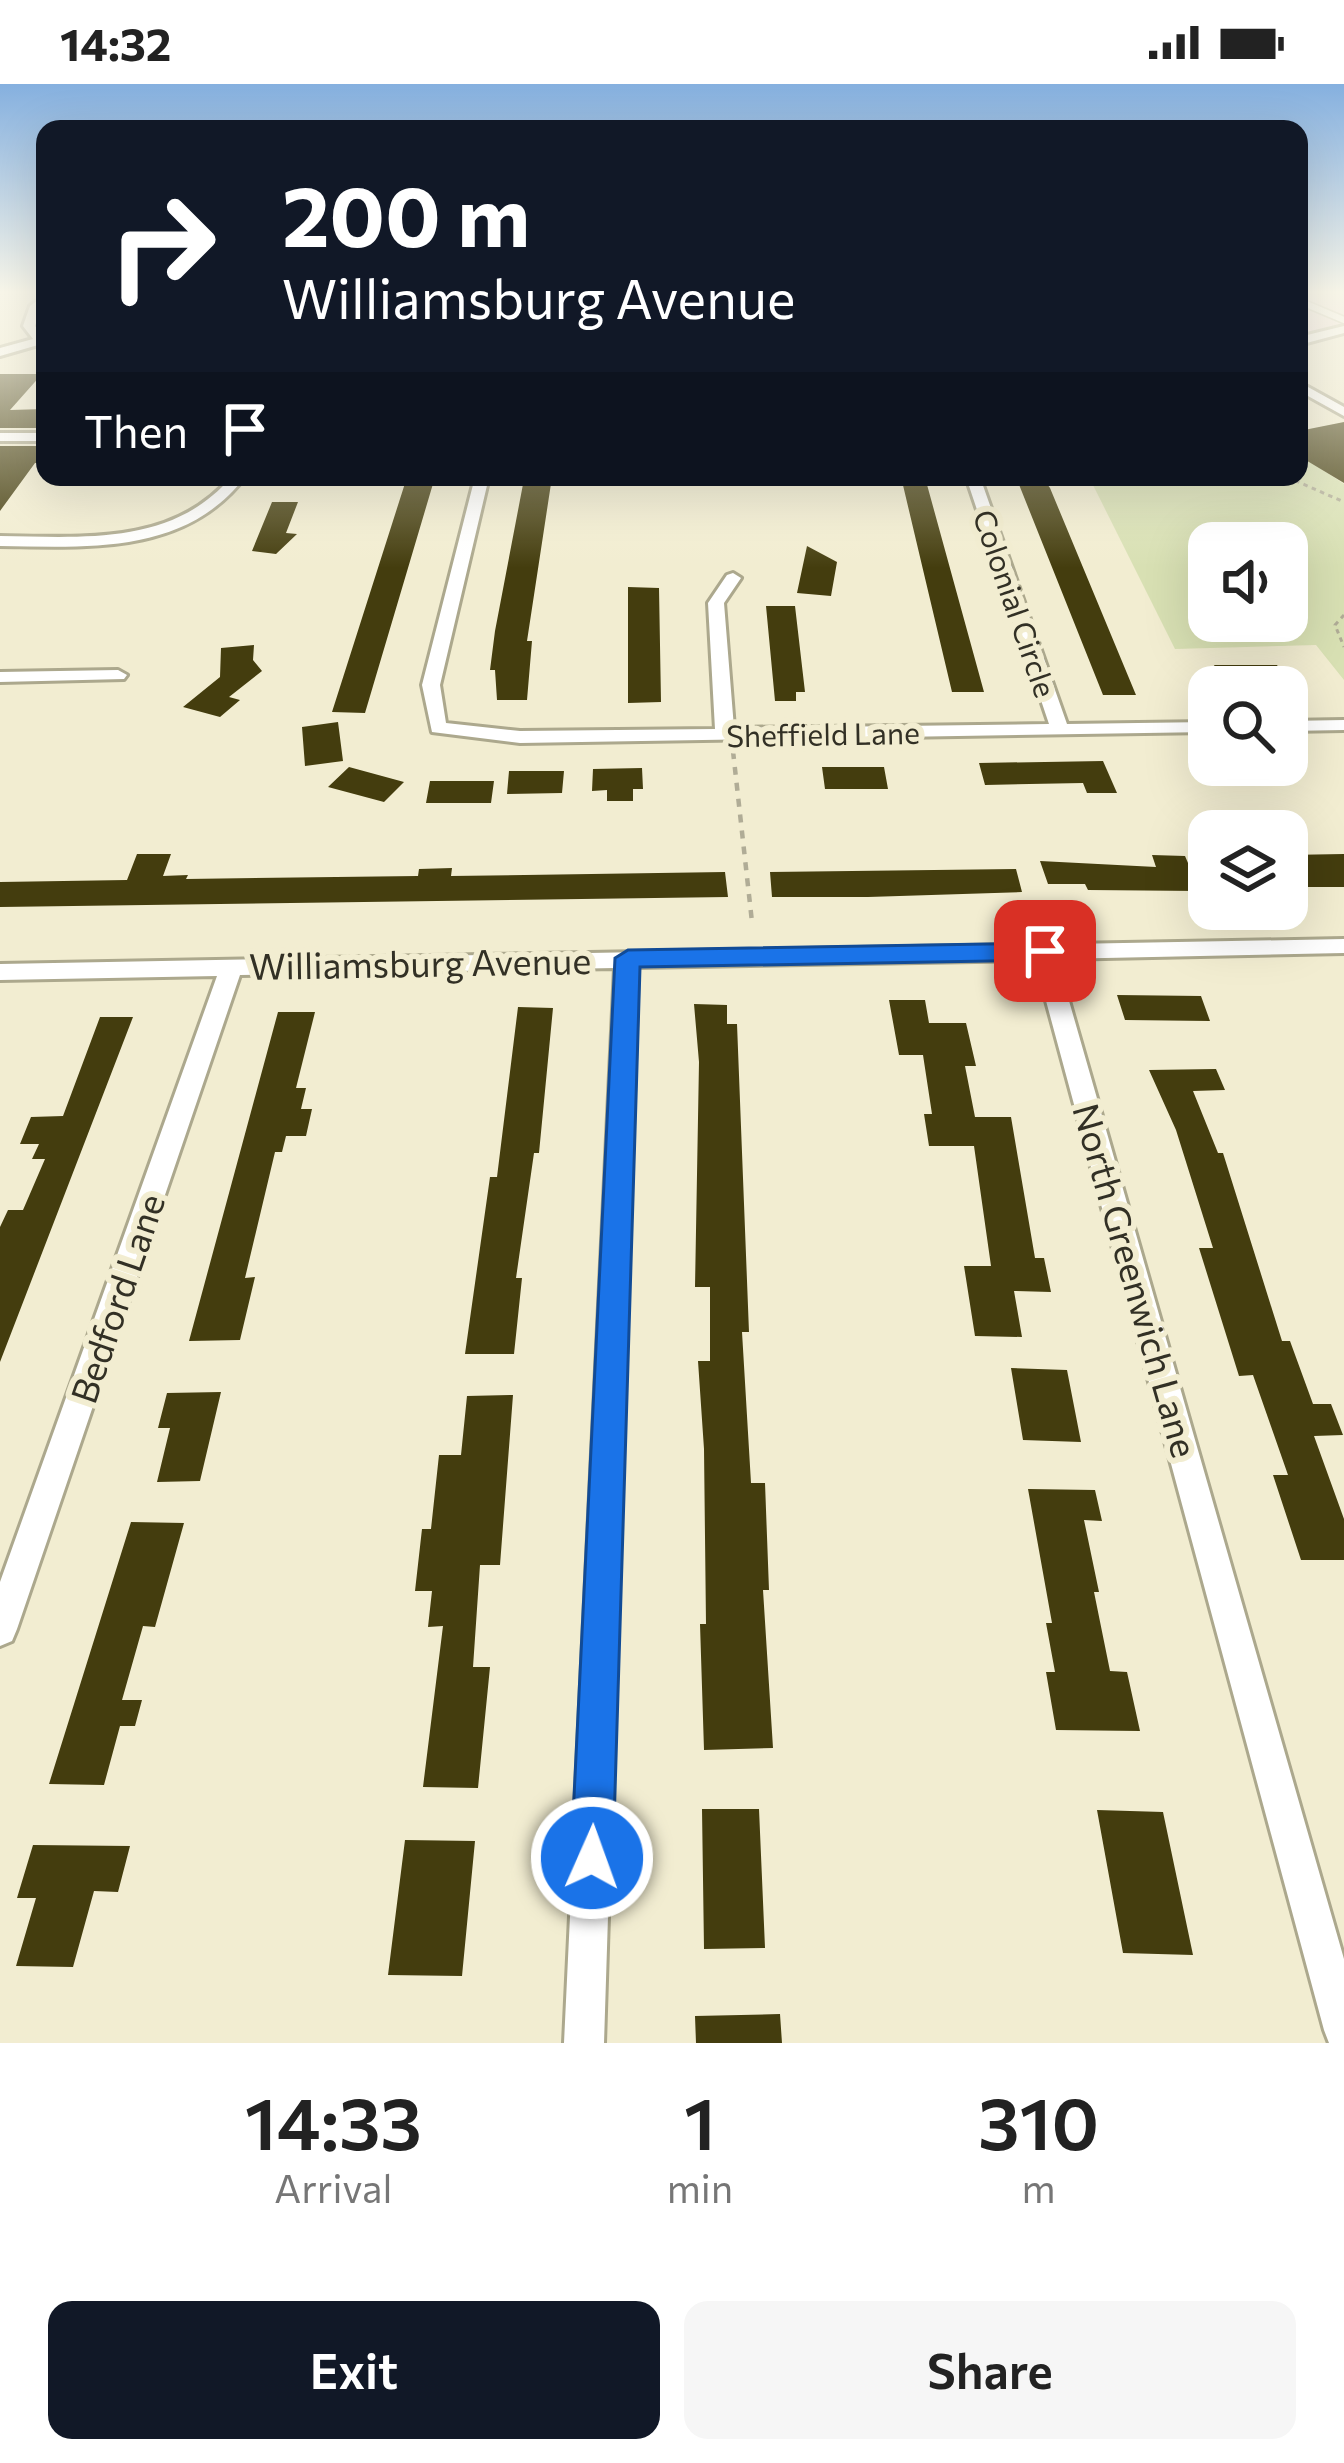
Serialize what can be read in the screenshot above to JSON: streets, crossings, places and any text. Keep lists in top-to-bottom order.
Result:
{
  "streets": {
    "street": [
      "Colonial Circle",
      "Sheffield Lane",
      "Williamsburg Avenue",
      "North Greenwich Lane",
      "Bedford Lane"
    ]
  },
  "crossings": [
    ["Colonial Circle", "Sheffield Lane"],
    ["Williamsburg Avenue", "North Greenwich Lane"],
    ["Williamsburg Avenue", "Bedford Lane"]
  ],
  "page": {
    "status": "14:32",
    "turn": ["200 m", "Williamsburg Avenue"],
    "then": "Then",
    "eta": [
      "14:33",
      "Arrival",
      "1",
      "min",
      "310",
      "m"
    ],
    "buttons": ["Exit", "Share"]
  }
}
